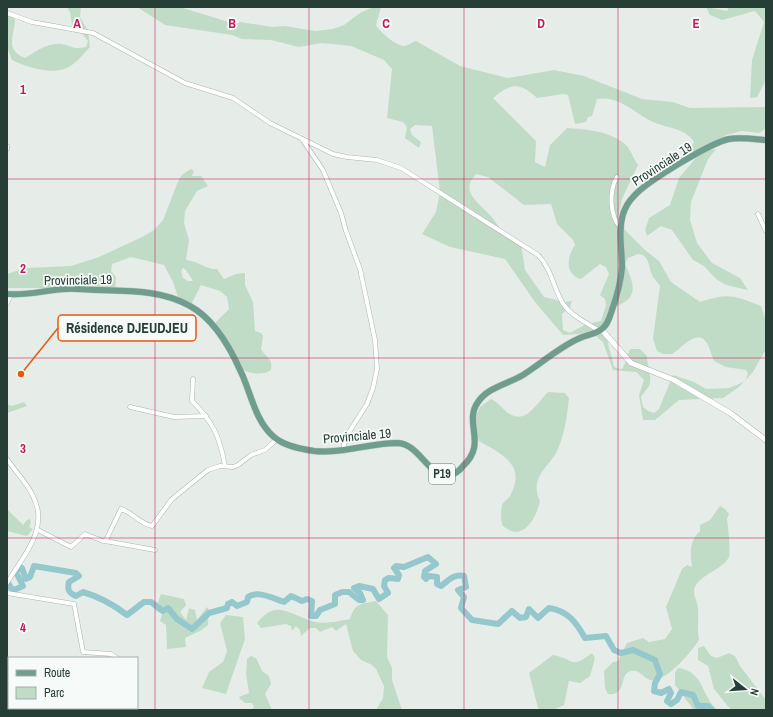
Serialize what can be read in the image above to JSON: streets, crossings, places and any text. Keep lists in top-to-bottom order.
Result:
{
  "streets": {
    "main road": ["Provinciale 19", "P19"]
  },
  "places": ["Résidence DJEUDJEU"],
  "legend": ["Route", "Parc"],
  "north": "right",
  "grid": {
    "columns": [
      "A",
      "B",
      "C",
      "D",
      "E"
    ],
    "rows": [
      "1",
      "2",
      "3",
      "4"
    ]
  }
}
